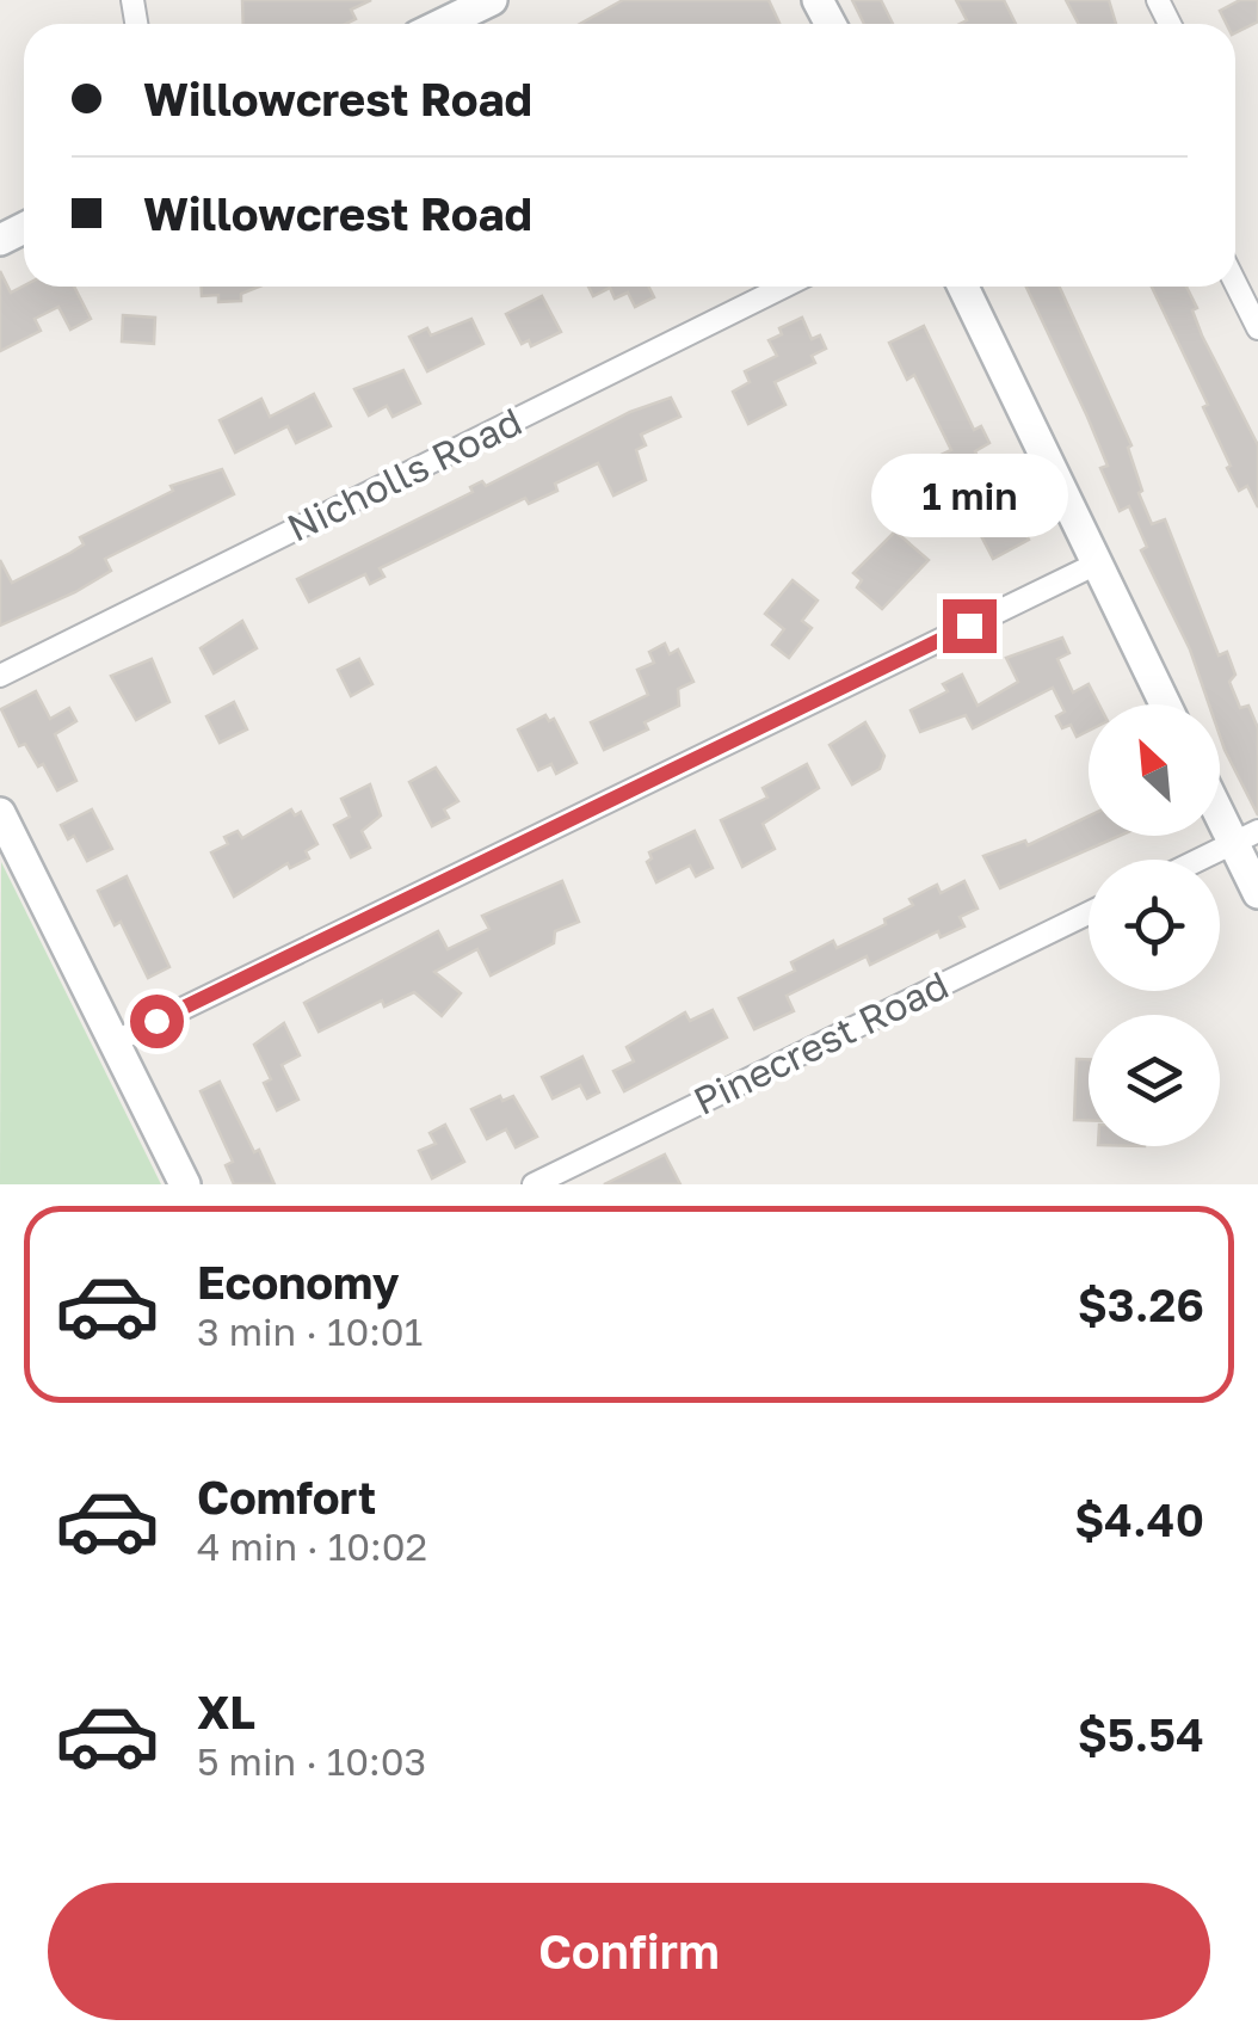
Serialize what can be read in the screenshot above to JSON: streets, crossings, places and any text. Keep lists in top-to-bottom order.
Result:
{
  "streets": {
    "street": ["Nicholls Road", "Pinecrest Road"]
  },
  "north": "top left",
  "page": {
    "banner": ["Willowcrest Road", "Willowcrest Road"],
    "bubble": "1 min",
    "list": [
      {
        "name": "Economy",
        "note": "3 min · 10:01",
        "value": "$3.26"
      },
      {
        "name": "Comfort",
        "note": "4 min · 10:02",
        "value": "$4.40"
      },
      {
        "name": "XL",
        "note": "5 min · 10:03",
        "value": "$5.54"
      }
    ],
    "buttons": "Confirm"
  }
}
